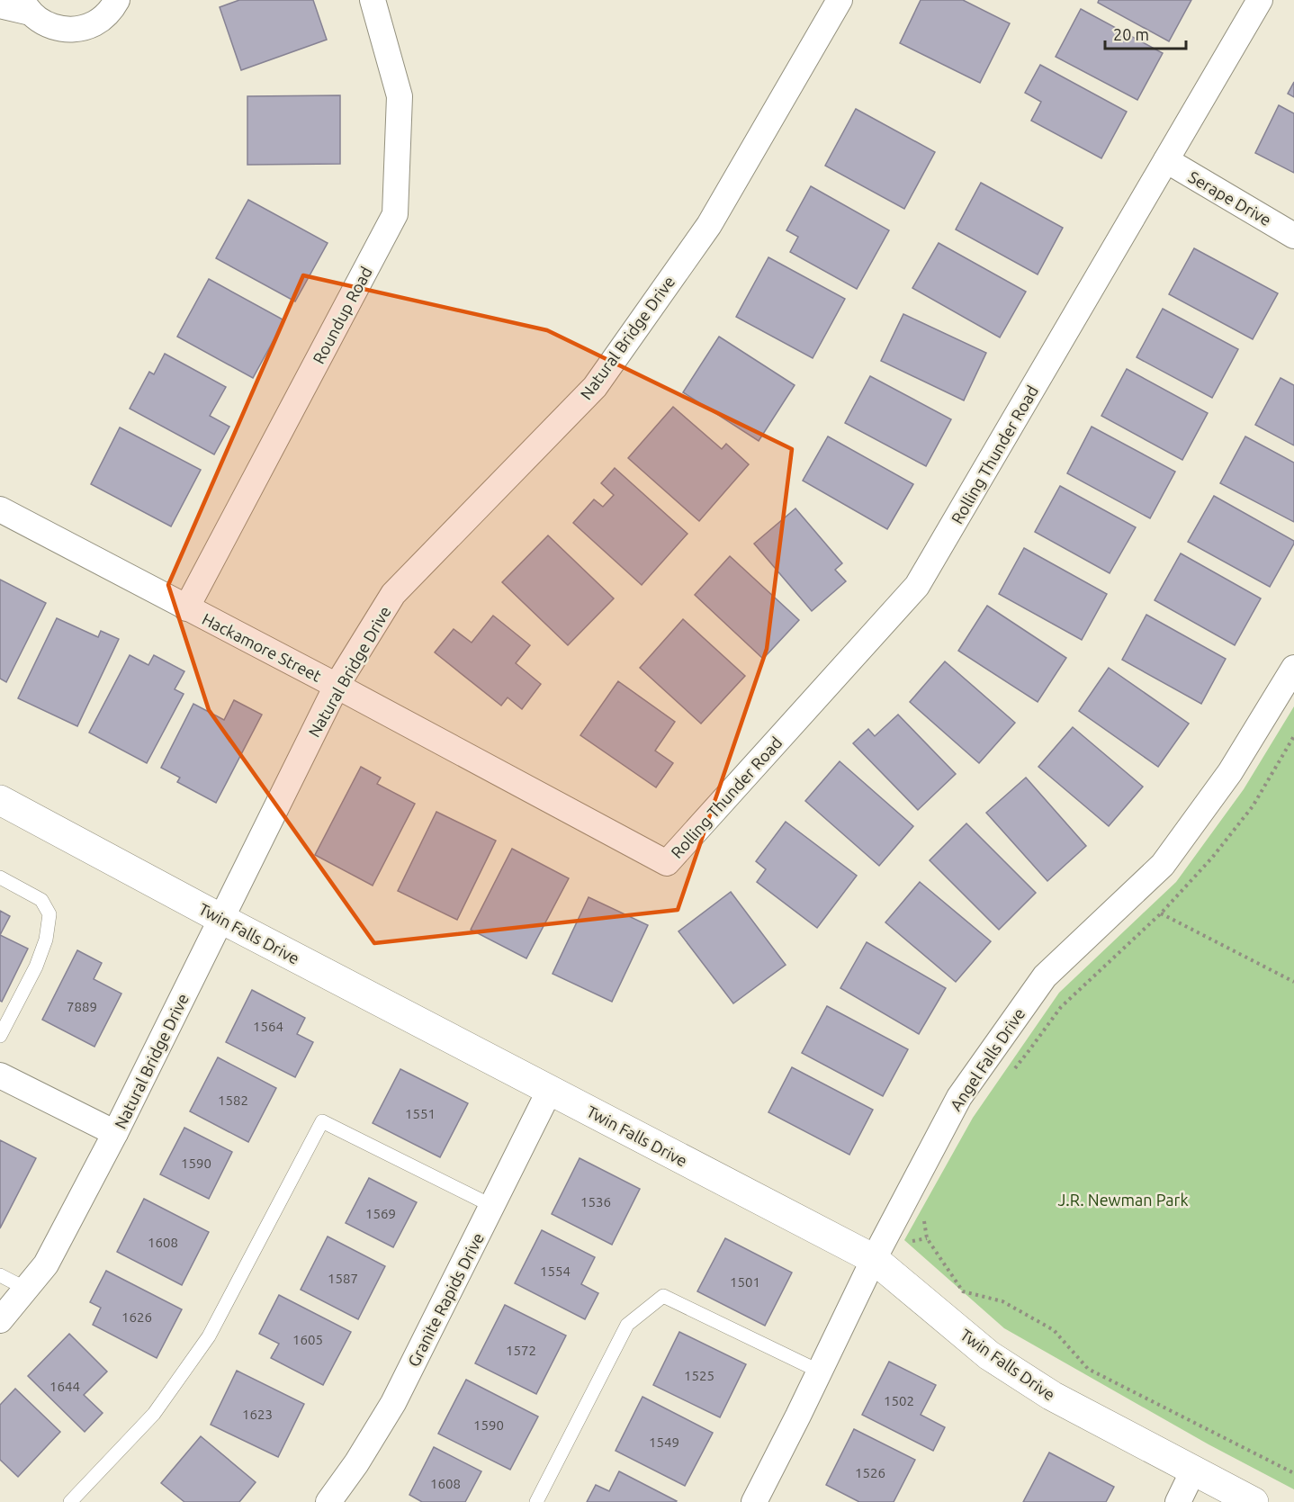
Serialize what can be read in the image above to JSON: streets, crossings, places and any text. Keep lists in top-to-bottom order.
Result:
{
  "streets": {
    "street": [
      "Serape Drive",
      "Roundup Road",
      "Natural Bridge Drive",
      "Rolling Thunder Road",
      "Hackamore Street",
      "Twin Falls Drive",
      "Angel Falls Drive",
      "Granite Rapids Drive"
    ]
  },
  "crossings": [
    ["Serape Drive", "Rolling Thunder Road"],
    ["Roundup Road", "Hackamore Street"],
    ["Natural Bridge Drive", "Hackamore Street"],
    ["Natural Bridge Drive", "Twin Falls Drive"],
    ["Rolling Thunder Road", "Hackamore Street"],
    ["Twin Falls Drive", "Angel Falls Drive"],
    ["Twin Falls Drive", "Granite Rapids Drive"]
  ],
  "parks": ["J.R. Newman Park"],
  "house_numbers": [
    "7889",
    "1564",
    "1582",
    "1551",
    "1590",
    "1536",
    "1569",
    "1608",
    "1554",
    "1587",
    "1501",
    "1626",
    "1605",
    "1572",
    "1525",
    "1644",
    "1502",
    "1623",
    "1590",
    "1549",
    "1526",
    "1608"
  ],
  "scale_bar": "20 m"
}
